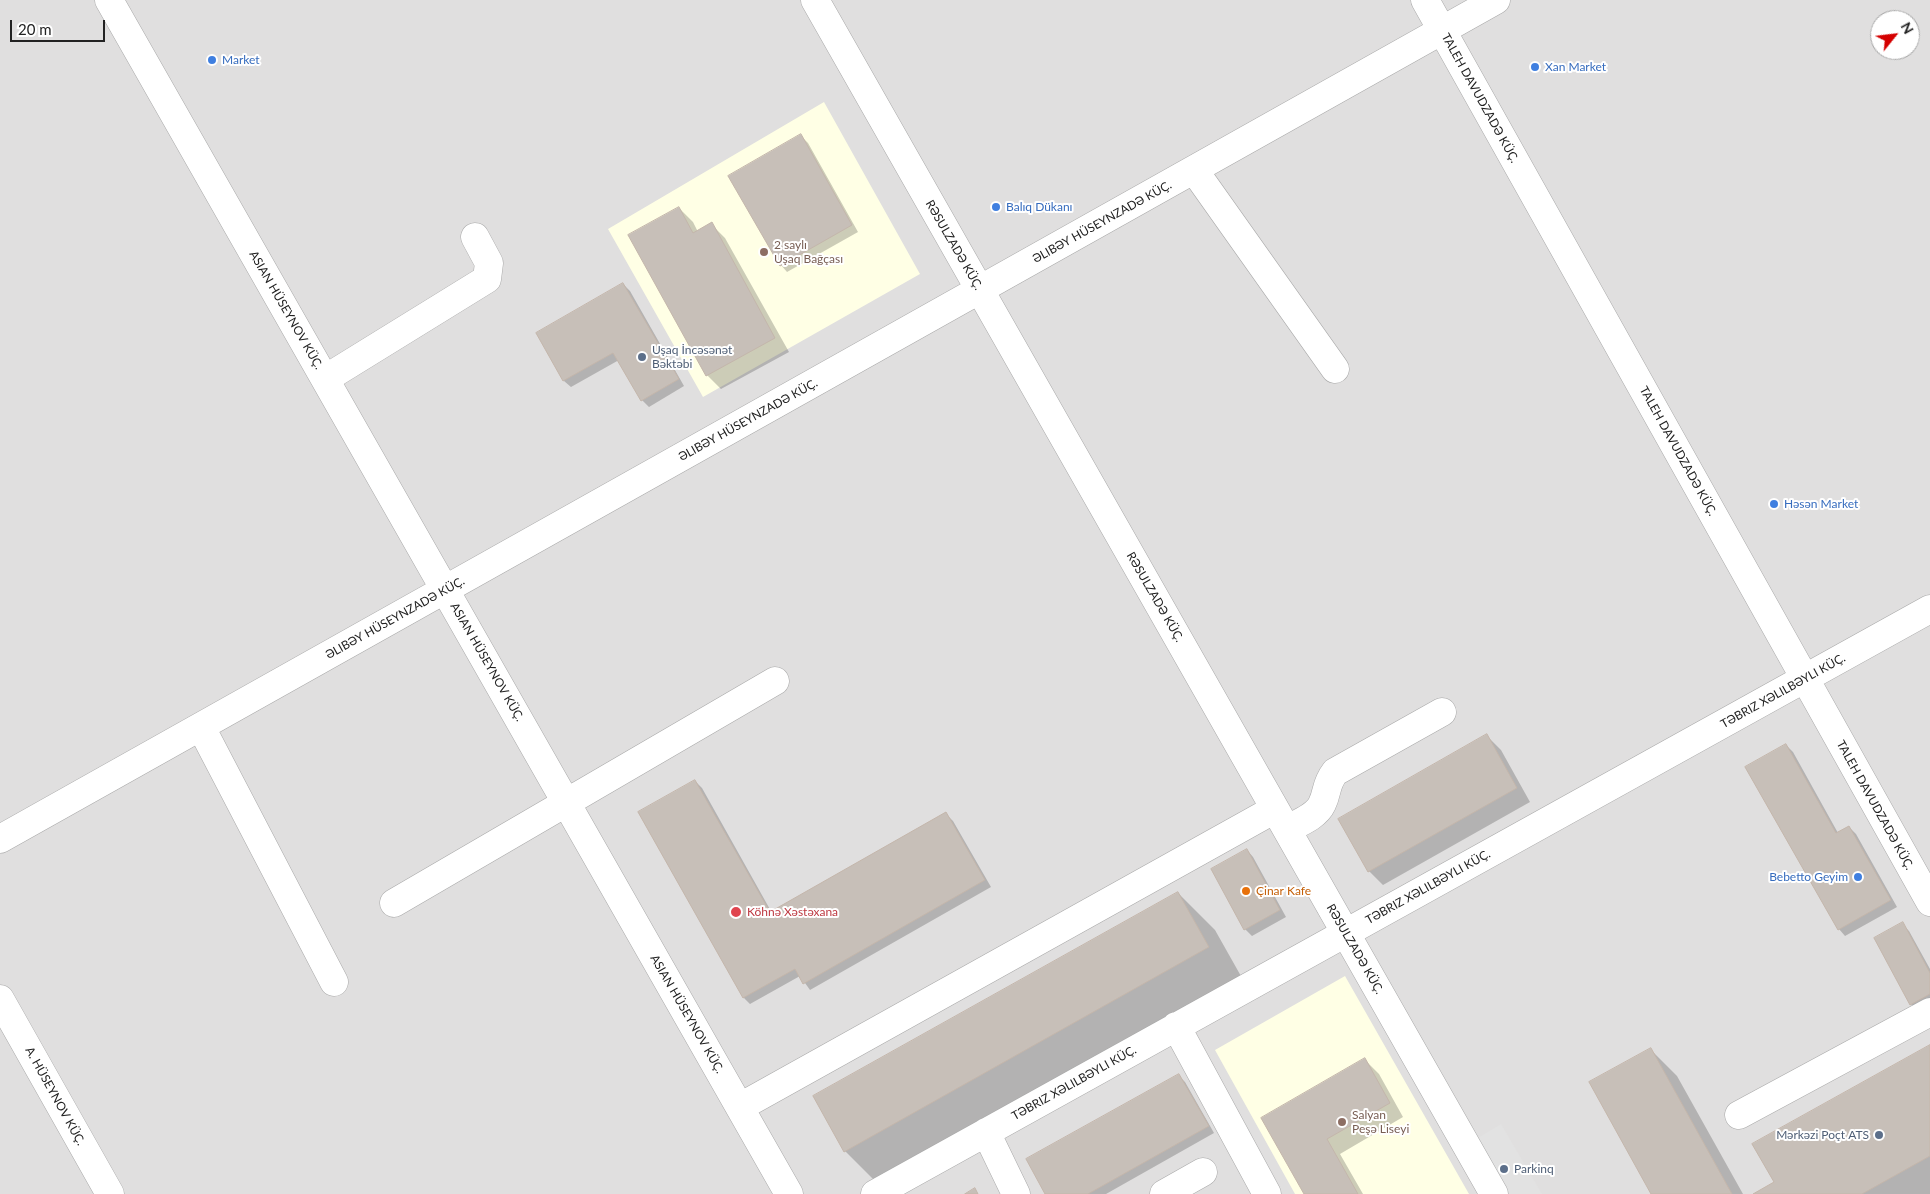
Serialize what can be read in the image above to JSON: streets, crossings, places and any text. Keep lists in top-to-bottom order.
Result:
{
  "streets": {
    "street": [
      "TALEH DAVUDZADƏ KÜÇ.",
      "ƏLIBƏY HÜSEYNZADƏ KÜÇ.",
      "RƏSULZADƏ KÜÇ.",
      "ASIAN HÜSEYNOV KÜÇ.",
      "TƏBRIZ XƏLILBƏYLI KÜÇ.",
      "A. HÜSEYNOV KÜÇ."
    ]
  },
  "crossings": [
    ["TALEH DAVUDZADƏ KÜÇ.", "ƏLIBƏY HÜSEYNZADƏ KÜÇ."],
    ["TALEH DAVUDZADƏ KÜÇ.", "TƏBRIZ XƏLILBƏYLI KÜÇ."],
    ["ƏLIBƏY HÜSEYNZADƏ KÜÇ.", "RƏSULZADƏ KÜÇ."],
    ["ƏLIBƏY HÜSEYNZADƏ KÜÇ.", "ASIAN HÜSEYNOV KÜÇ."],
    ["RƏSULZADƏ KÜÇ.", "TƏBRIZ XƏLILBƏYLI KÜÇ."]
  ],
  "places": [
    "Market",
    "Xan Market",
    "Balıq Dükanı",
    "2 saylı Uşaq Bağçası",
    "Uşaq İncəsənət Bəktəbi",
    "Həsən Market",
    "Bebetto Geyim",
    "Çinar Kafe",
    "Köhnə Xəstəxana",
    "Salyan Peşə Liseyi",
    "Mərkəzi Poçt ATS",
    "Parkinq"
  ],
  "scale_bar": "20 m",
  "north": "top right"
}
